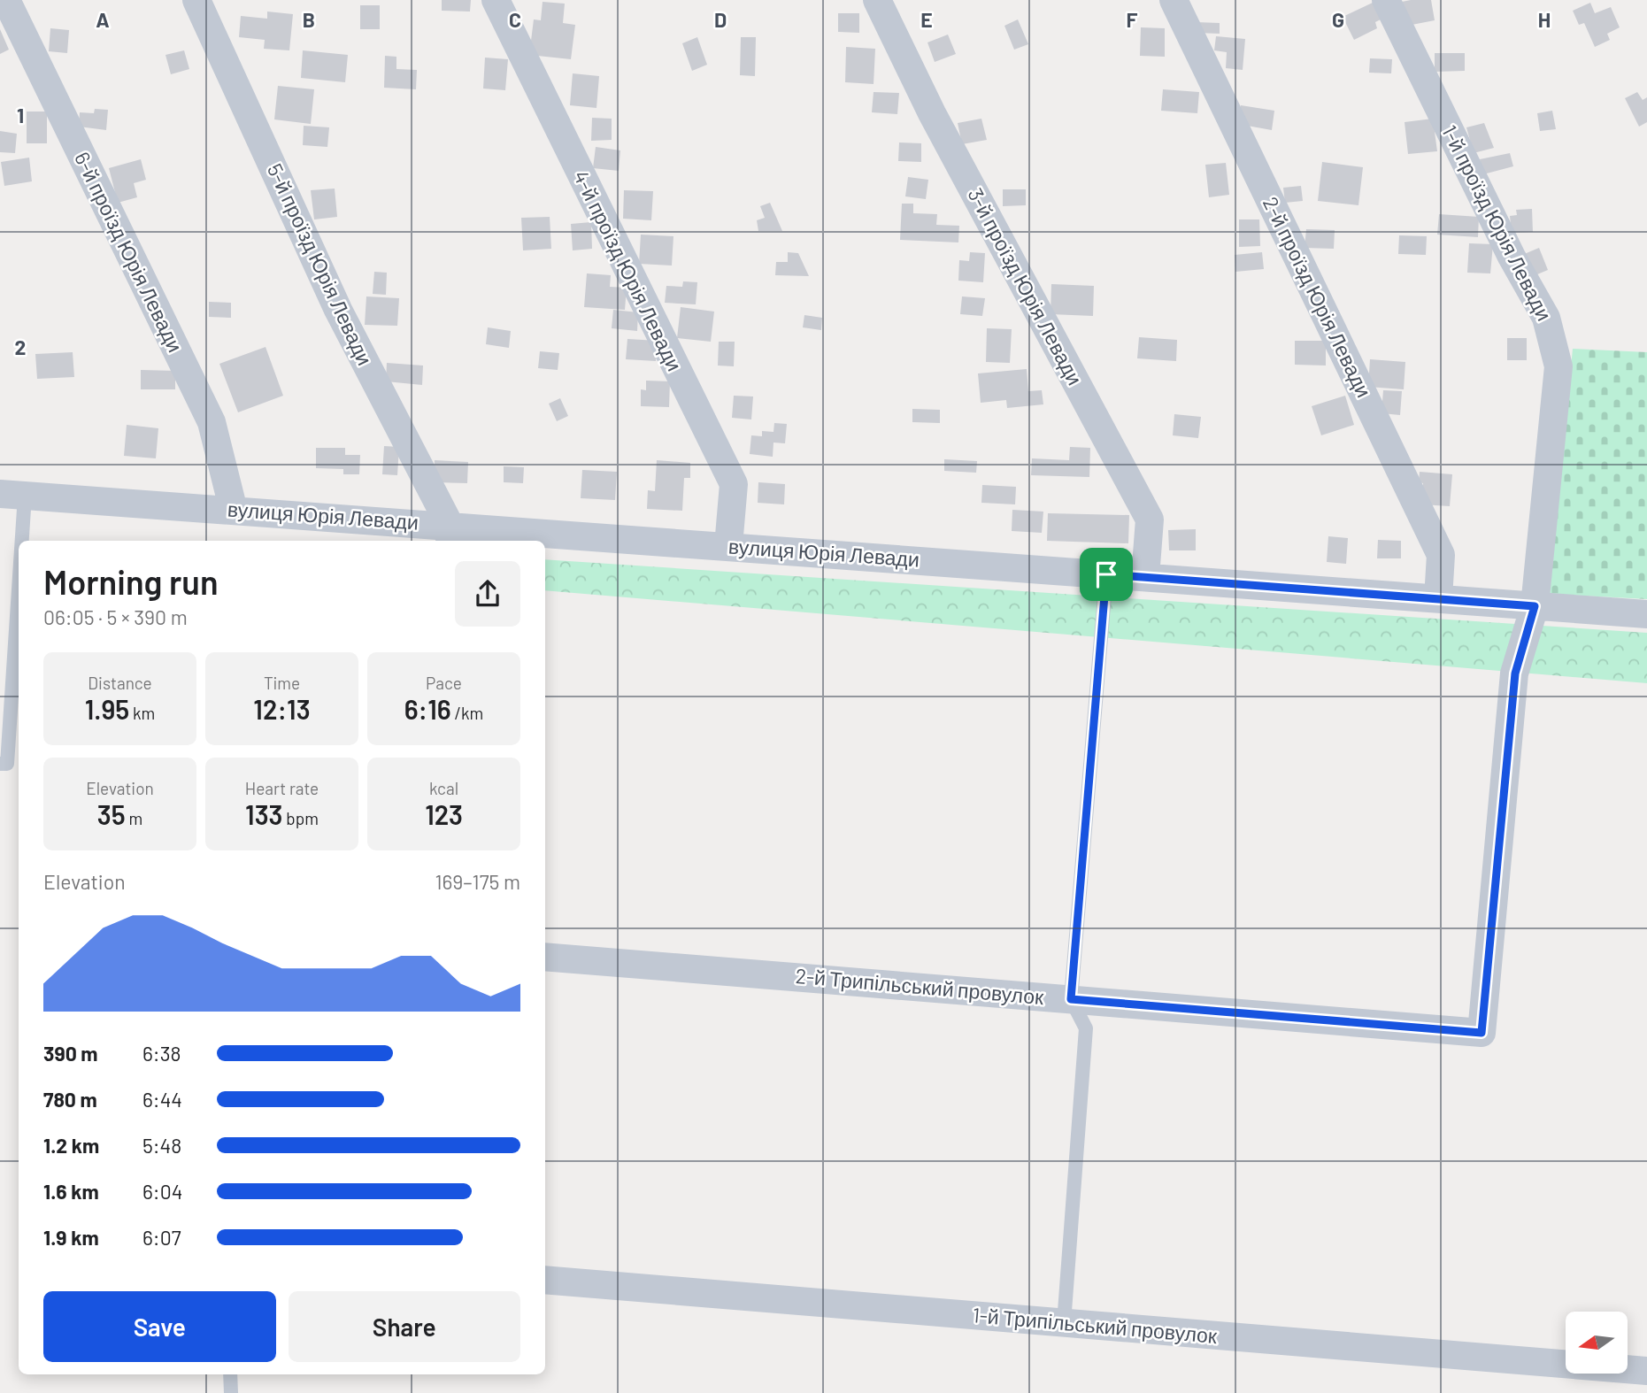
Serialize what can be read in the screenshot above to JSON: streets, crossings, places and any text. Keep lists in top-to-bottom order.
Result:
{
  "streets": {
    "street": [
      "1-й проїзд Юрія Левади",
      "6-й проїзд Юрія Левади",
      "5-й проїзд Юрія Левади",
      "4-й проїзд Юрія Левади",
      "3-й проїзд Юрія Левади",
      "2-й проїзд Юрія Левади",
      "вулиця Юрія Левади",
      "2-й Трипільський провулок",
      "1-й Трипільський провулок"
    ]
  },
  "crossings": [
    ["1-й проїзд Юрія Левади", "вулиця Юрія Левади"],
    ["1-й проїзд Юрія Левади", "2-й Трипільський провулок"],
    ["6-й проїзд Юрія Левади", "вулиця Юрія Левади"],
    ["5-й проїзд Юрія Левади", "вулиця Юрія Левади"],
    ["4-й проїзд Юрія Левади", "вулиця Юрія Левади"],
    ["3-й проїзд Юрія Левади", "вулиця Юрія Левади"],
    ["2-й проїзд Юрія Левади", "вулиця Юрія Левади"]
  ],
  "north": "left",
  "page": {
    "heading": ["Morning run", "06:05 · 5 × 390 m"],
    "stats": [
      ["Distance", "1.95 km"],
      ["Time", "12:13"],
      ["Pace", "6:16 /km"],
      ["Elevation", "35 m"],
      ["Heart rate", "133 bpm"],
      ["kcal", "123"]
    ],
    "chart": ["Elevation", "169–175 m"],
    "list": [
      {
        "name": "390 m",
        "note": "6:38"
      },
      {
        "name": "780 m",
        "note": "6:44"
      },
      {
        "name": "1.2 km",
        "note": "5:48"
      },
      {
        "name": "1.6 km",
        "note": "6:04"
      },
      {
        "name": "1.9 km",
        "note": "6:07"
      }
    ],
    "buttons": ["Save", "Share"]
  },
  "grid": {
    "columns": [
      "A",
      "B",
      "C",
      "D",
      "E",
      "F",
      "G",
      "H"
    ],
    "rows": ["1", "2"]
  }
}
